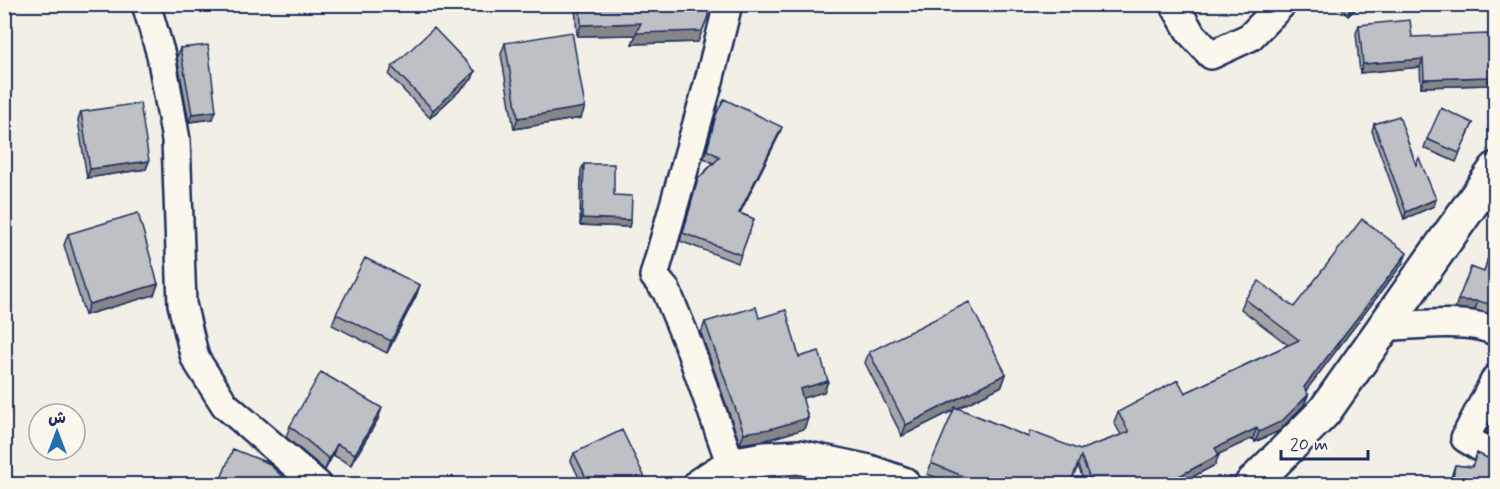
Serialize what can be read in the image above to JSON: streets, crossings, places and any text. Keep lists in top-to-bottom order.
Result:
{
  "scale_bar": "20 m",
  "north": "top"
}
